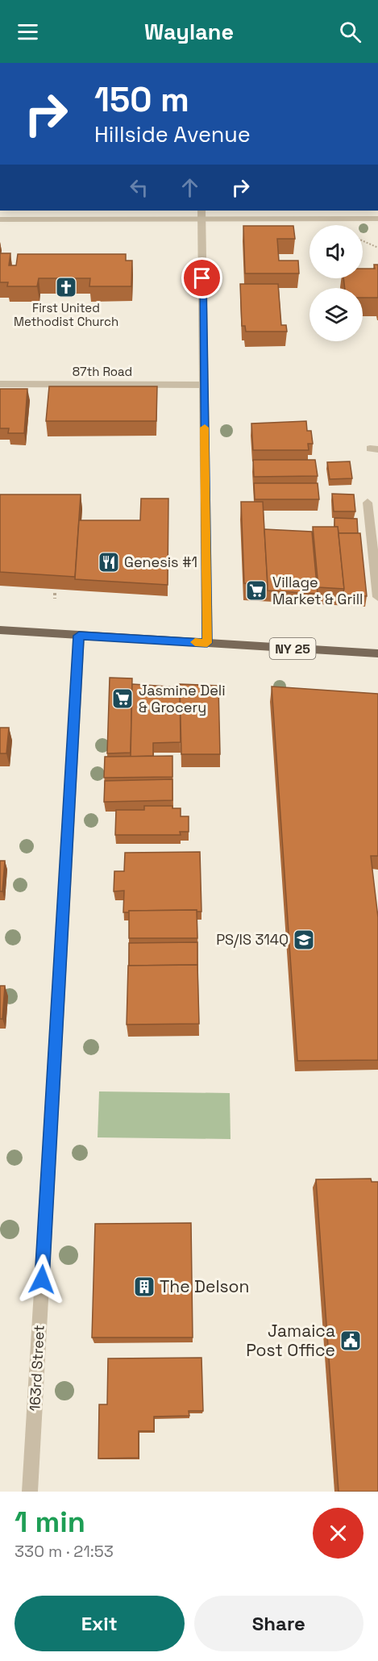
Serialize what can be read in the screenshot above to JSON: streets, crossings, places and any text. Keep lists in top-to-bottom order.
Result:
{
  "streets": {
    "main road": ["NY 25"],
    "street": ["87th Road", "163rd Street"]
  },
  "crossings": [
    ["NY 25", "163rd Street"]
  ],
  "places": {
    "church": ["First United Methodist Church"],
    "restaurant": ["Genesis #1"],
    "supermarket": ["Village Market & Grill", "Jasmine Deli & Grocery"],
    "school or university": ["PS/IS 314Q"],
    "building": ["The Delson"],
    "public building": ["Jamaica Post Office"]
  },
  "page": {
    "header": "Waylane",
    "turn": ["150 m", "Hillside Avenue"],
    "heading": ["1 min", "330 m · 21:53"],
    "buttons": ["Exit", "Share"]
  }
}
